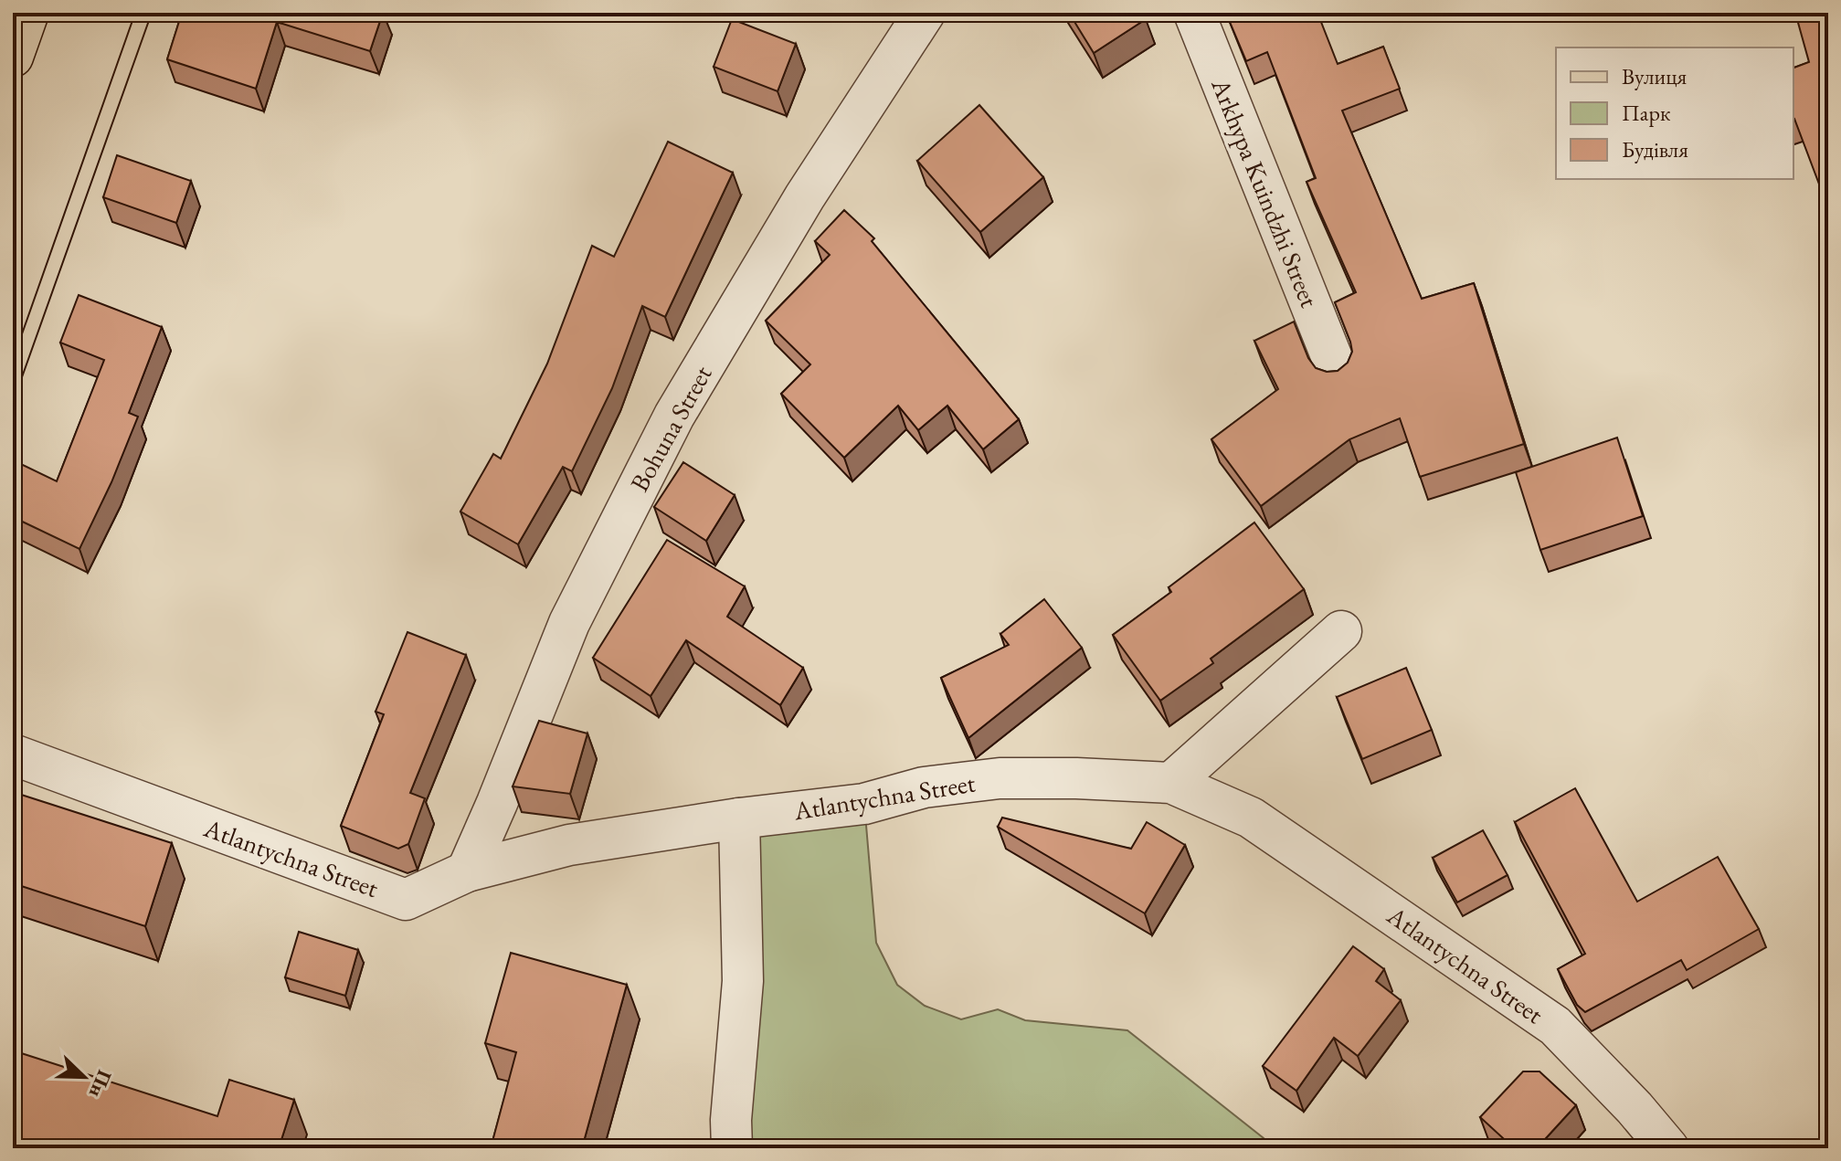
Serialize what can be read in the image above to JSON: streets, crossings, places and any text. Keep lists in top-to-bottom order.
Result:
{
  "streets": {
    "street": ["Arkhypa Kuindzhi Street", "Bohuna Street", "Atlantychna Street"]
  },
  "crossings": [
    ["Bohuna Street", "Atlantychna Street"]
  ],
  "legend": ["Вулиця", "Парк", "Будівля"],
  "north": "bottom right"
}
